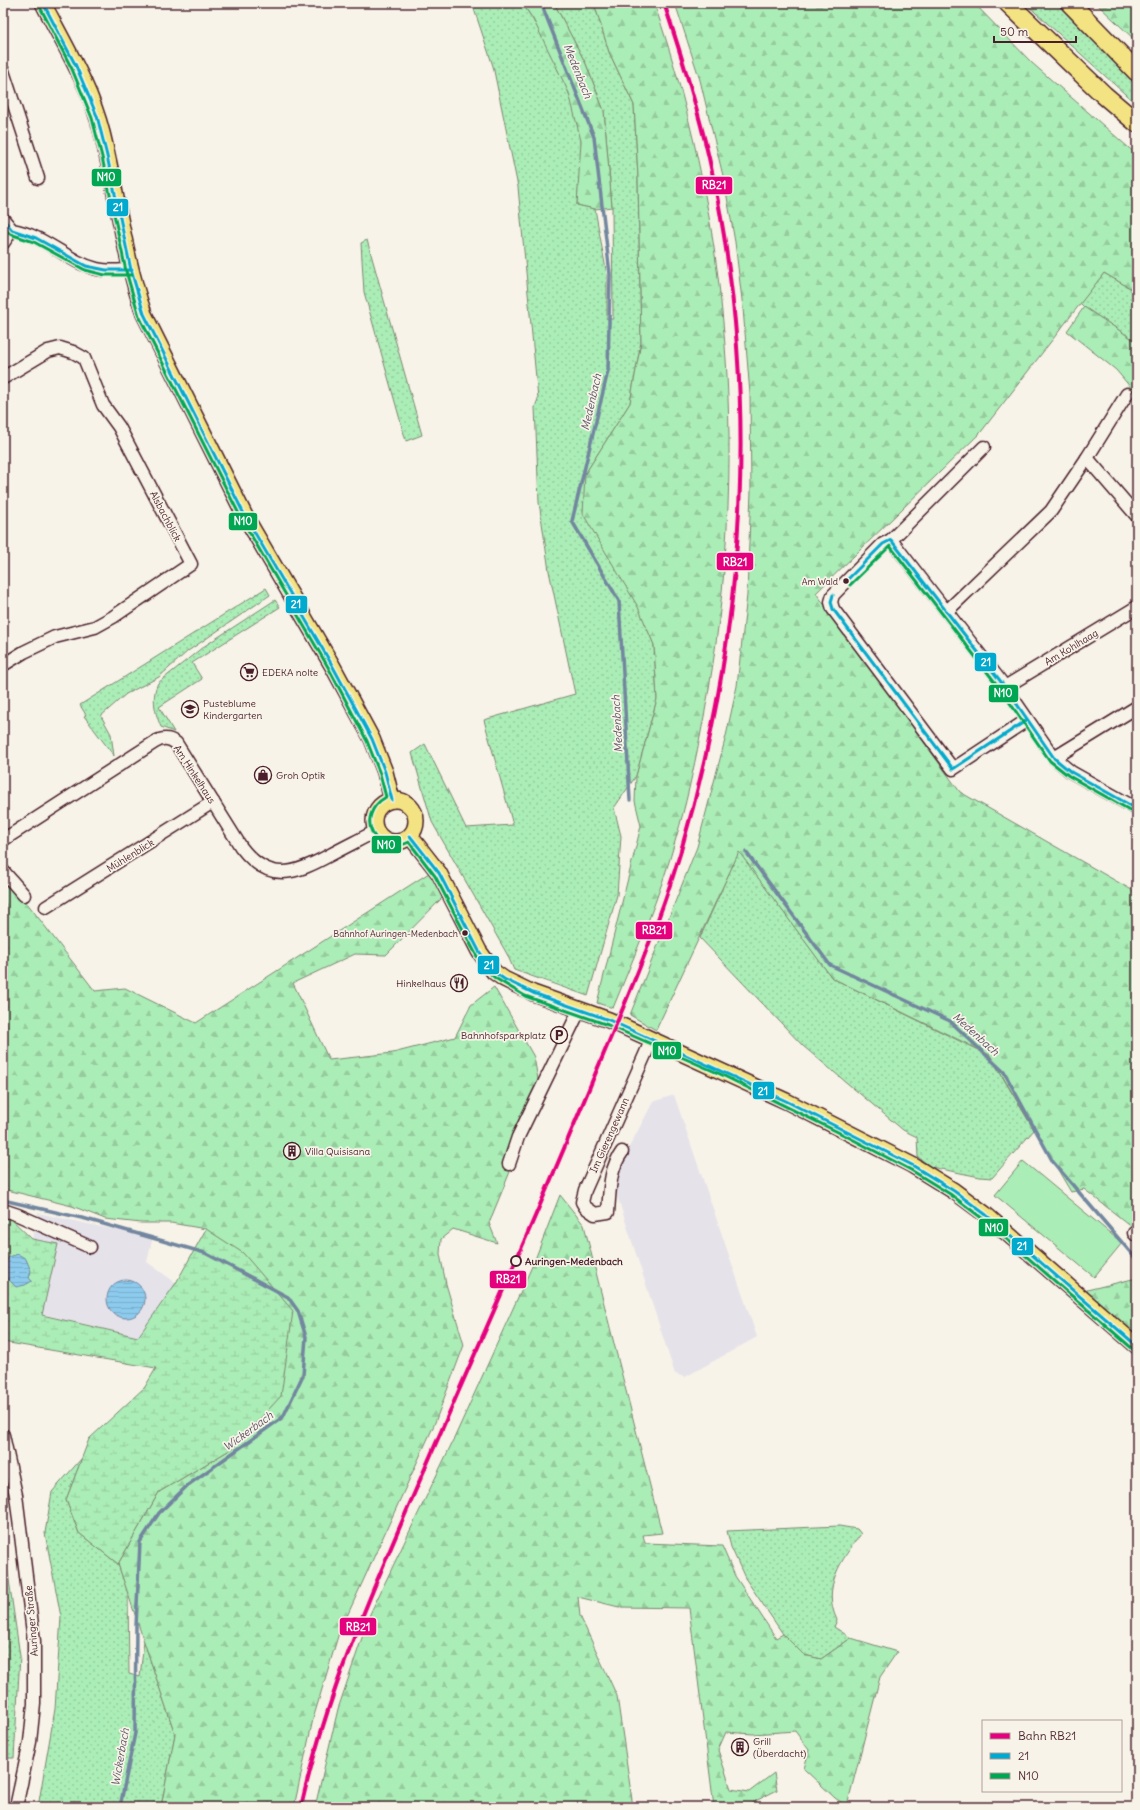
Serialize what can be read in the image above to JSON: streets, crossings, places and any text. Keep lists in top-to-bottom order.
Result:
{
  "streets": {
    "street": [
      "Alsbachblick",
      "Am Kohlhaag",
      "Am Hinkelhaus",
      "Mühlenblick",
      "Im Gierengewann",
      "Auringer Straße"
    ]
  },
  "crossings": [
    ["Am Hinkelhaus", "Mühlenblick"]
  ],
  "water": ["Medenbach", "Wickerbach"],
  "places": {
    "other": ["Am Wald", "Bahnhof Auringen-Medenbach", "Auringen-Medenbach"],
    "supermarket": ["EDEKA nolte"],
    "school or university": ["Pusteblume Kindergarten"],
    "shop": ["Groh Optik"],
    "restaurant": ["Hinkelhaus"],
    "parking": ["Bahnhofsparkplatz"],
    "building": ["Villa Quisisana", "Grill (Überdacht)"]
  },
  "lines": ["rail line RB21", "transit line 21", "transit line N10"],
  "legend": ["Bahn RB21", "21", "N10"],
  "scale_bar": "50 m"
}
